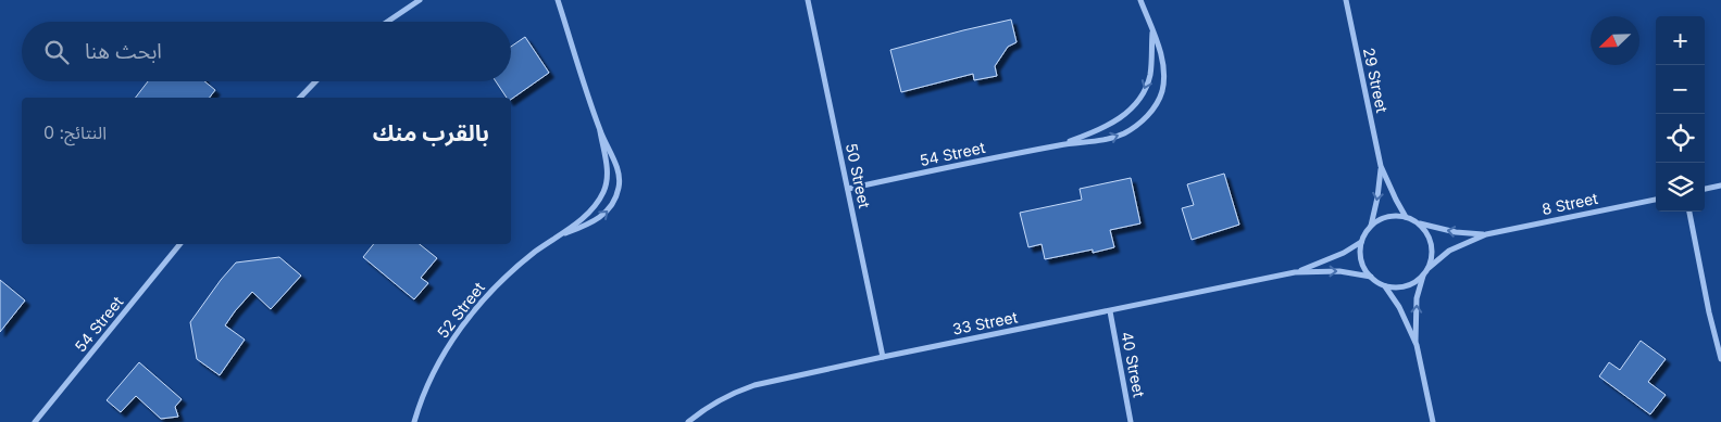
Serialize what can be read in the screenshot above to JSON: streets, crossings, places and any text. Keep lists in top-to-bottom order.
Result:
{
  "streets": {
    "street": [
      "29 Street",
      "54 Street",
      "50 Street",
      "8 Street",
      "52 Street",
      "33 Street",
      "40 Street"
    ]
  },
  "crossings": [
    ["29 Street", "8 Street"],
    ["29 Street", "33 Street"],
    ["54 Street", "50 Street"],
    ["50 Street", "33 Street"],
    ["8 Street", "33 Street"],
    ["33 Street", "40 Street"]
  ],
  "north": "bottom left",
  "page": {
    "map_buttons": ["+", "−"],
    "search": "ابحث هنا",
    "heading": ["بالقرب منك", "النتائج: 0"]
  }
}
